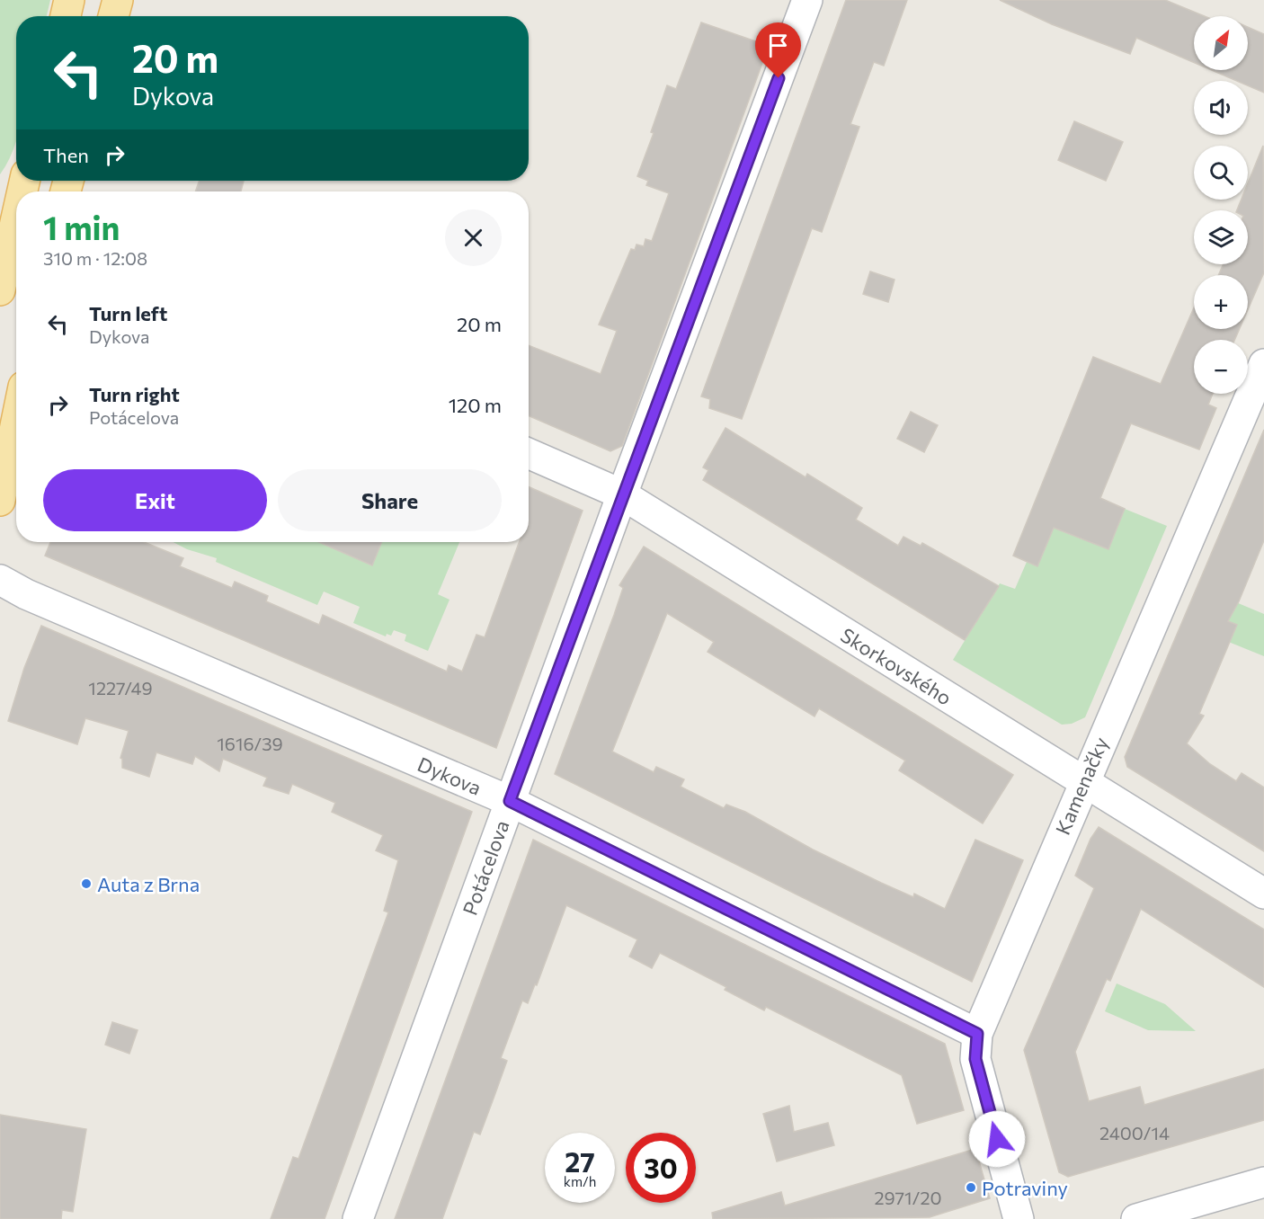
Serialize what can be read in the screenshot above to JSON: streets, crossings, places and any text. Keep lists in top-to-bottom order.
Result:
{
  "streets": {
    "street": [
      "Skorkovského",
      "Dykova",
      "Kamenačky",
      "Potácelova"
    ]
  },
  "crossings": [
    ["Skorkovského", "Kamenačky"],
    ["Skorkovského", "Potácelova"],
    ["Dykova", "Kamenačky"],
    ["Dykova", "Potácelova"]
  ],
  "places": ["Auta z Brna", "Potraviny"],
  "house_numbers": [
    "1227/49",
    "1616/39",
    "2400/14",
    "2971/20"
  ],
  "north": "top right",
  "page": {
    "map_buttons": ["+", "−"],
    "turn": ["20 m", "Dykova"],
    "then": "Then",
    "heading": ["1 min", "310 m · 12:08"],
    "list": [
      {
        "name": "Turn left",
        "note": "Dykova",
        "value": "20 m"
      },
      {
        "name": "Turn right",
        "note": "Potácelova",
        "value": "120 m"
      }
    ],
    "buttons": ["Exit", "Share"],
    "speed": "27 km/h",
    "limit": "30"
  }
}
